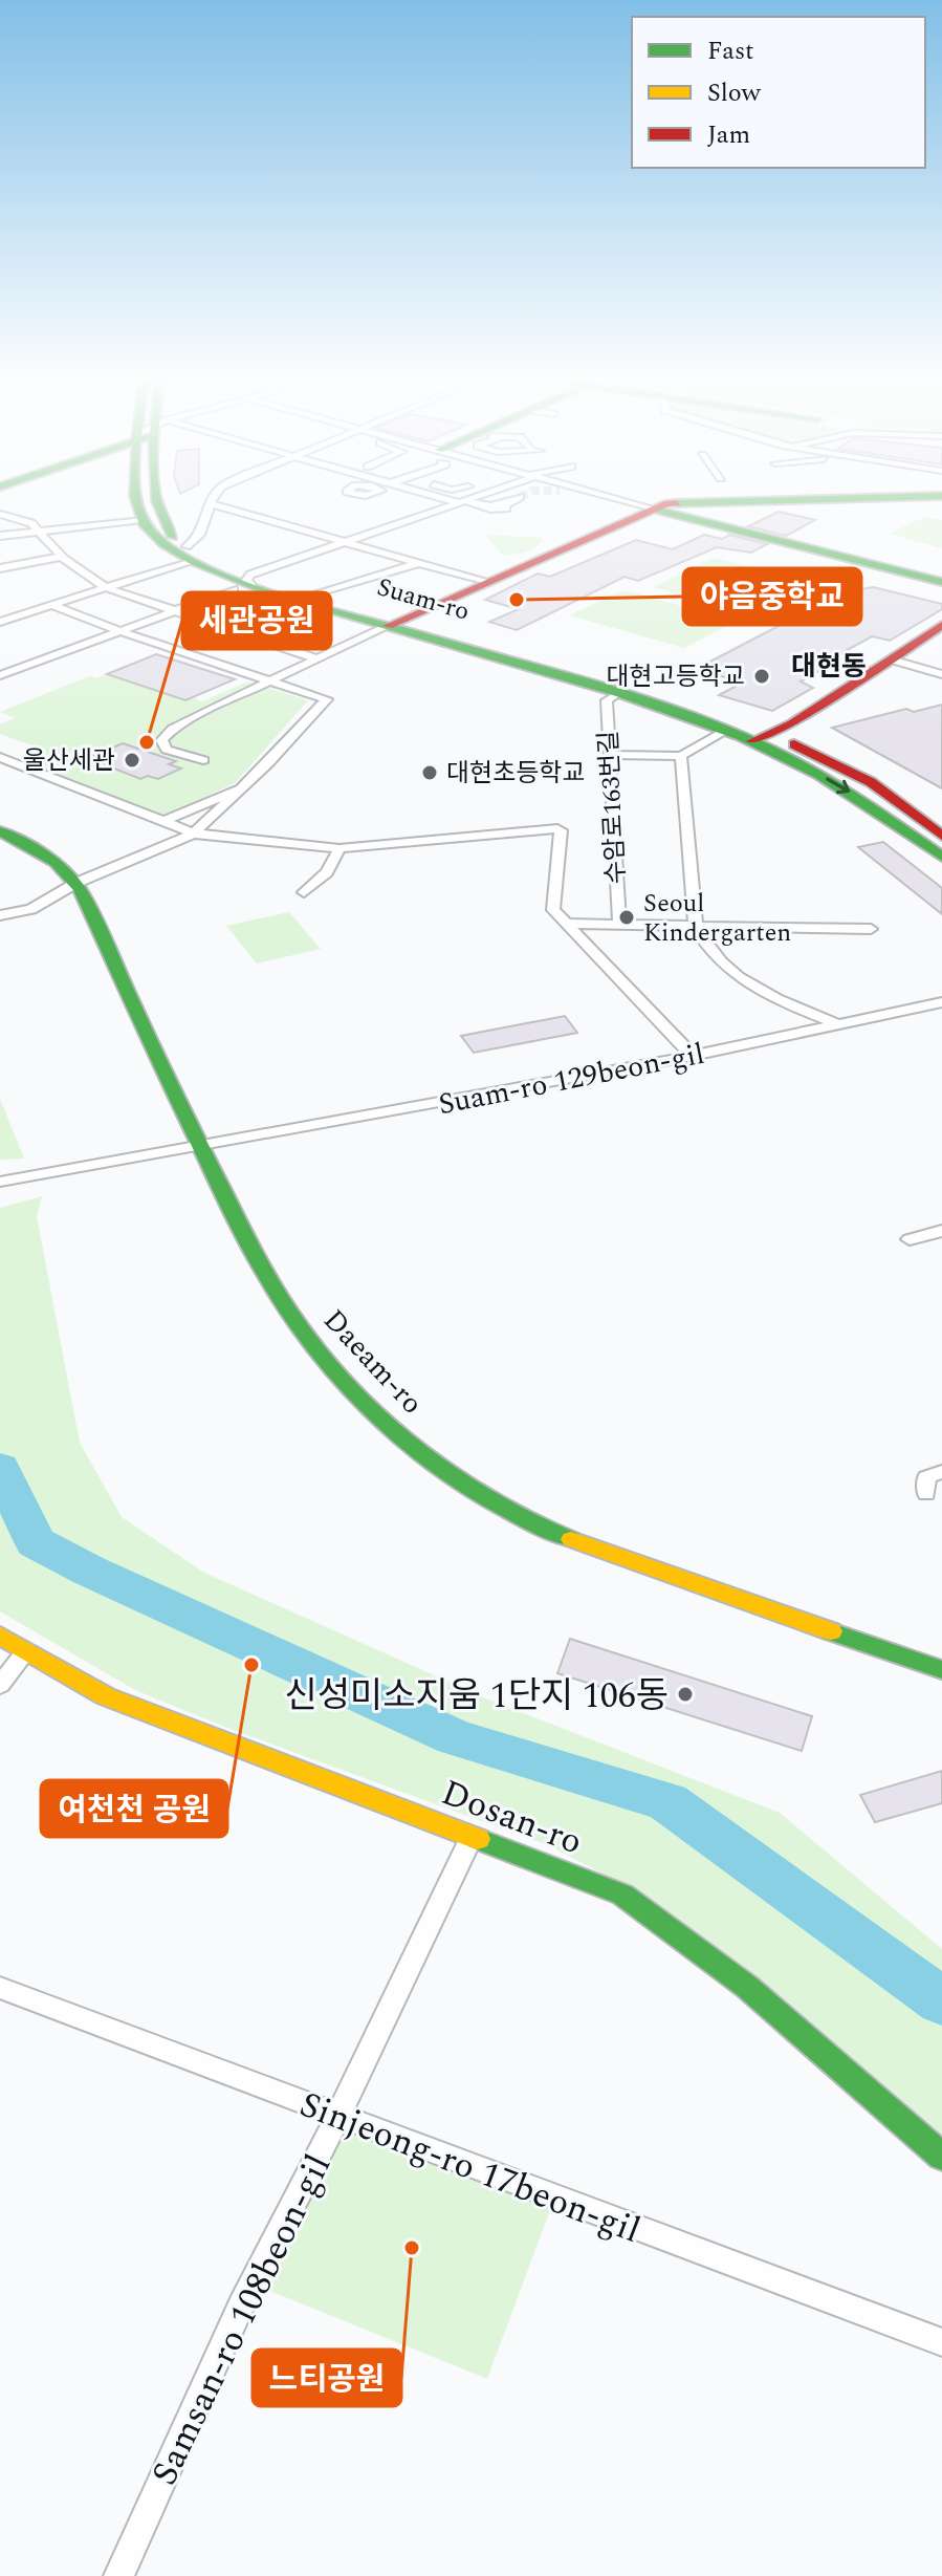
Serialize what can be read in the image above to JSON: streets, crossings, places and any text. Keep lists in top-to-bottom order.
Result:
{
  "streets": {
    "main road": ["Suam-ro", "Daeam-ro", "Dosan-ro"],
    "street": [
      "수암로163번길",
      "Suam-ro 129beon-gil",
      "Sinjeong-ro 17beon-gil",
      "Samsan-ro 108beon-gil"
    ]
  },
  "crossings": [
    ["Suam-ro", "수암로163번길"],
    ["Suam-ro 129beon-gil", "Daeam-ro"],
    ["Dosan-ro", "Samsan-ro 108beon-gil"],
    ["Sinjeong-ro 17beon-gil", "Samsan-ro 108beon-gil"]
  ],
  "districts": ["대현동"],
  "places": [
    "야음중학교",
    "대현고등학교",
    "세관공원",
    "울산세관",
    "대현초등학교",
    "Seoul Kindergarten",
    "여천천 공원",
    "신성미소지움 1단지 106동",
    "느티공원"
  ],
  "legend": ["Fast", "Slow", "Jam"]
}
